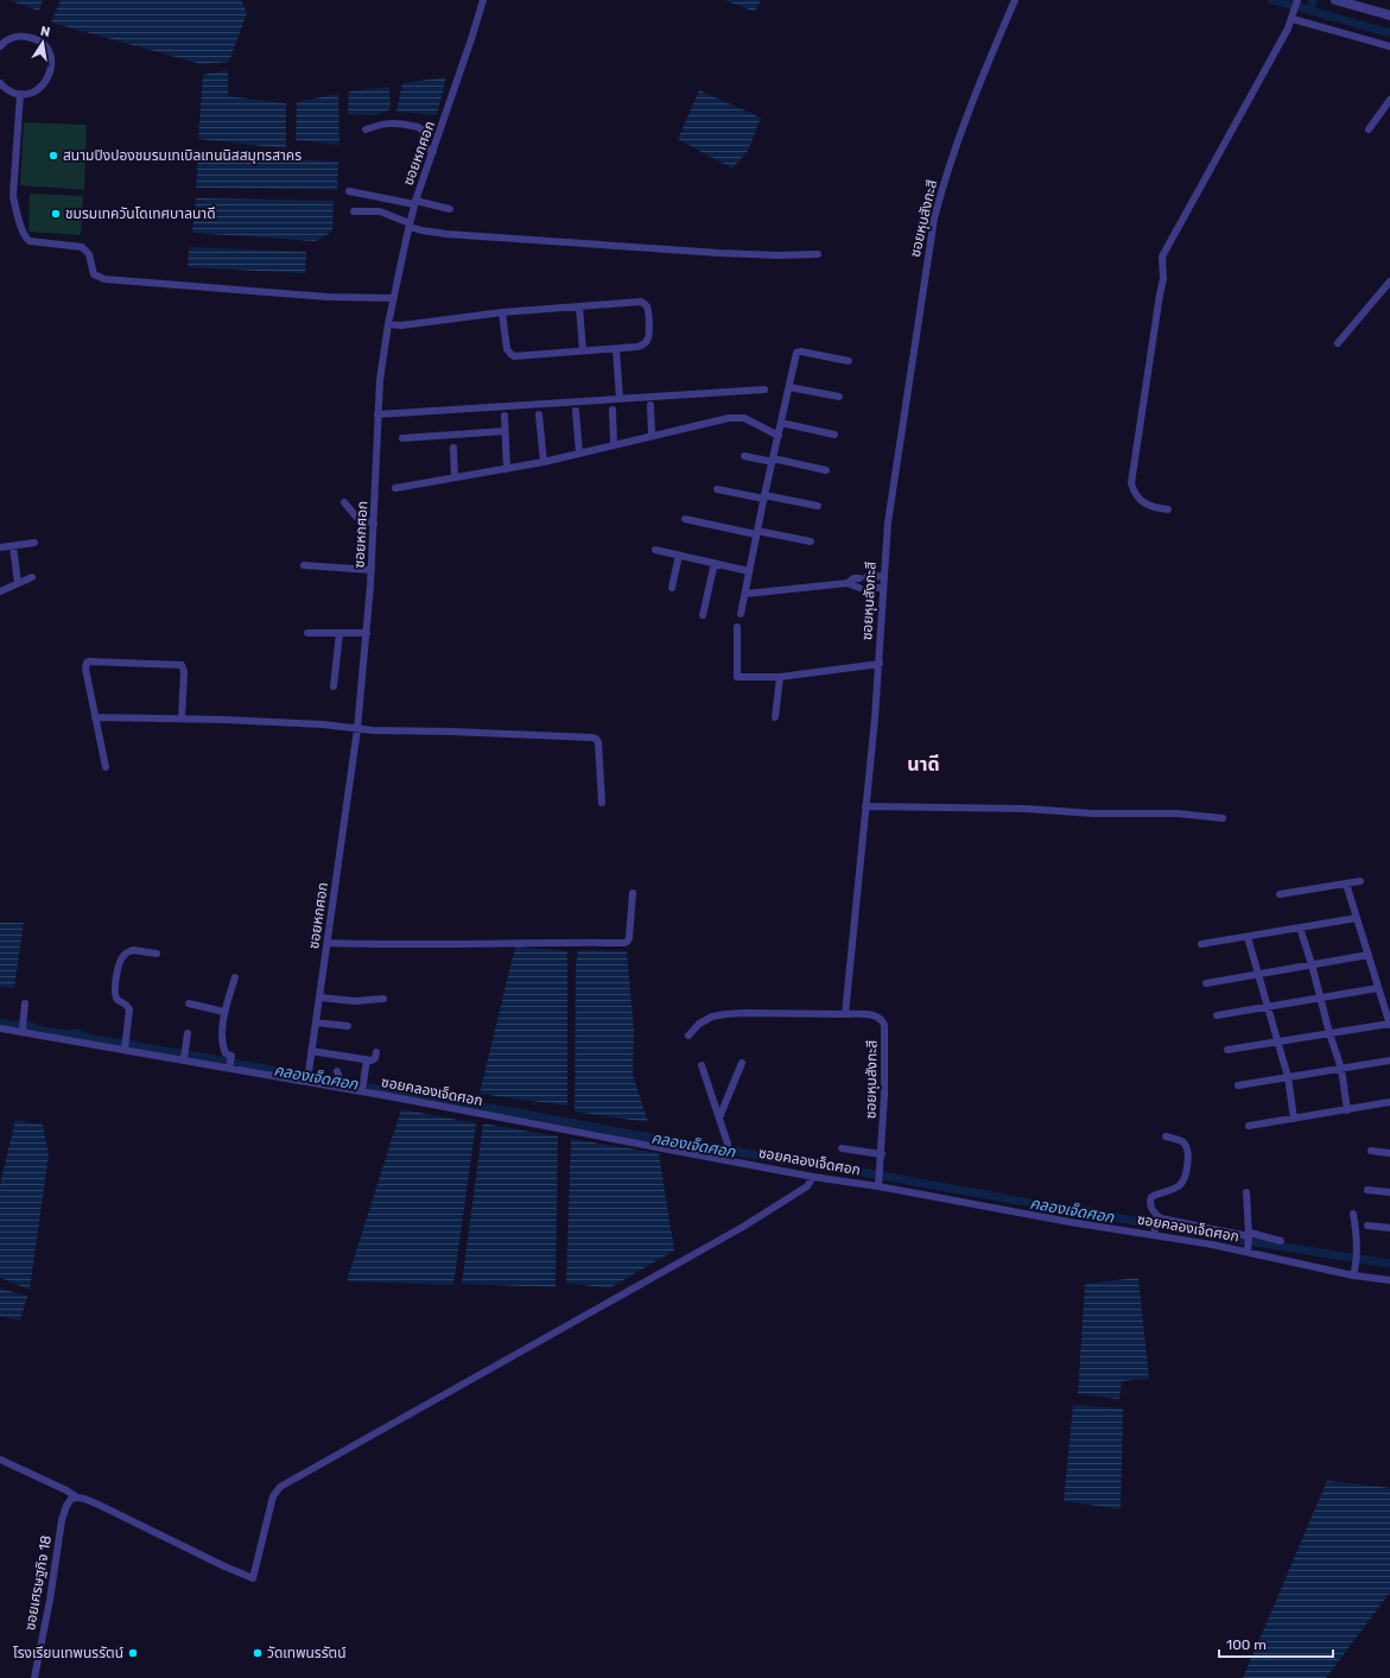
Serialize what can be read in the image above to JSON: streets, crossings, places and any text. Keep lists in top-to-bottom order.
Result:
{
  "streets": {
    "street": [
      "ซอยหกศอก",
      "ซอยหุบสังกะสี",
      "ซอยคลองเจ็ดศอก",
      "ซอยเศรษฐกิจ 18"
    ]
  },
  "crossings": [
    ["ซอยหกศอก", "ซอยคลองเจ็ดศอก"],
    ["ซอยหุบสังกะสี", "ซอยคลองเจ็ดศอก"]
  ],
  "districts": ["นาดี"],
  "water": ["คลองเจ็ดศอก"],
  "places": [
    "สนามปิงปองชมรมเทเบิลเทนนิสสมุทรสาคร",
    "ชมรมเทควันโดเทศบาลนาดี",
    "โรงเรียนเทพนรรัตน์",
    "วัดเทพนรรัตน์"
  ],
  "scale_bar": "100 m",
  "north": "top"
}
